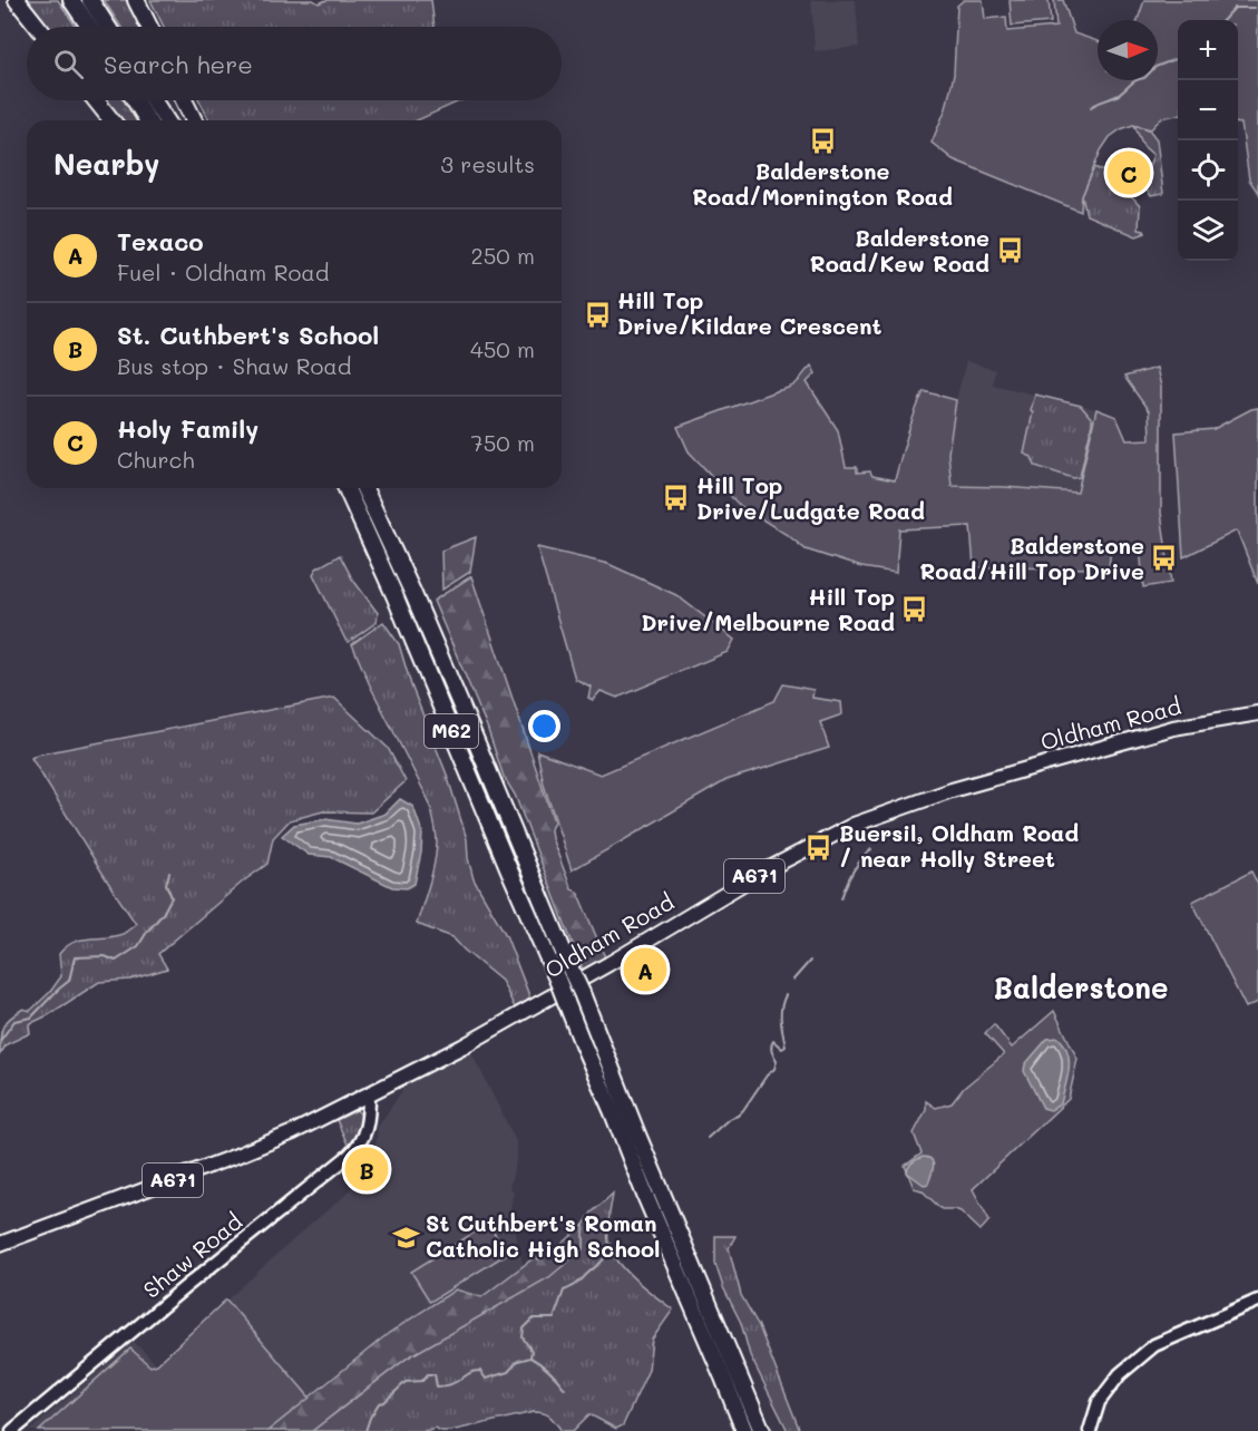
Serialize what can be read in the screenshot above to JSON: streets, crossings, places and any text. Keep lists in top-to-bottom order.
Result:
{
  "streets": {
    "highway": ["M62"],
    "main road": ["Oldham Road", "A671"],
    "street": ["Shaw Road"]
  },
  "crossings": [
    ["Oldham Road", "Shaw Road"]
  ],
  "districts": ["Balderstone"],
  "places": {
    "bus stop": [
      "Balderstone Road/Mornington Road",
      "Balderstone Road/Kew Road",
      "Hill Top Drive/Kildare Crescent",
      "Hill Top Drive/Ludgate Road",
      "Balderstone Road/Hill Top Drive",
      "Hill Top Drive/Melbourne Road",
      "Buersil, Oldham Road / near Holly Street"
    ],
    "school or university": ["St Cuthbert's Roman Catholic High School"]
  },
  "north": "right",
  "page": {
    "map_buttons": ["+", "−"],
    "search": "Search here",
    "heading": ["Nearby", "3 results"],
    "pins": ["C", "A", "B"],
    "list": [
      {
        "mark": "A",
        "name": "Texaco",
        "note": "Fuel · Oldham Road",
        "value": "250 m"
      },
      {
        "mark": "B",
        "name": "St. Cuthbert's School",
        "note": "Bus stop · Shaw Road",
        "value": "450 m"
      },
      {
        "mark": "C",
        "name": "Holy Family",
        "note": "Church",
        "value": "750 m"
      }
    ]
  }
}
